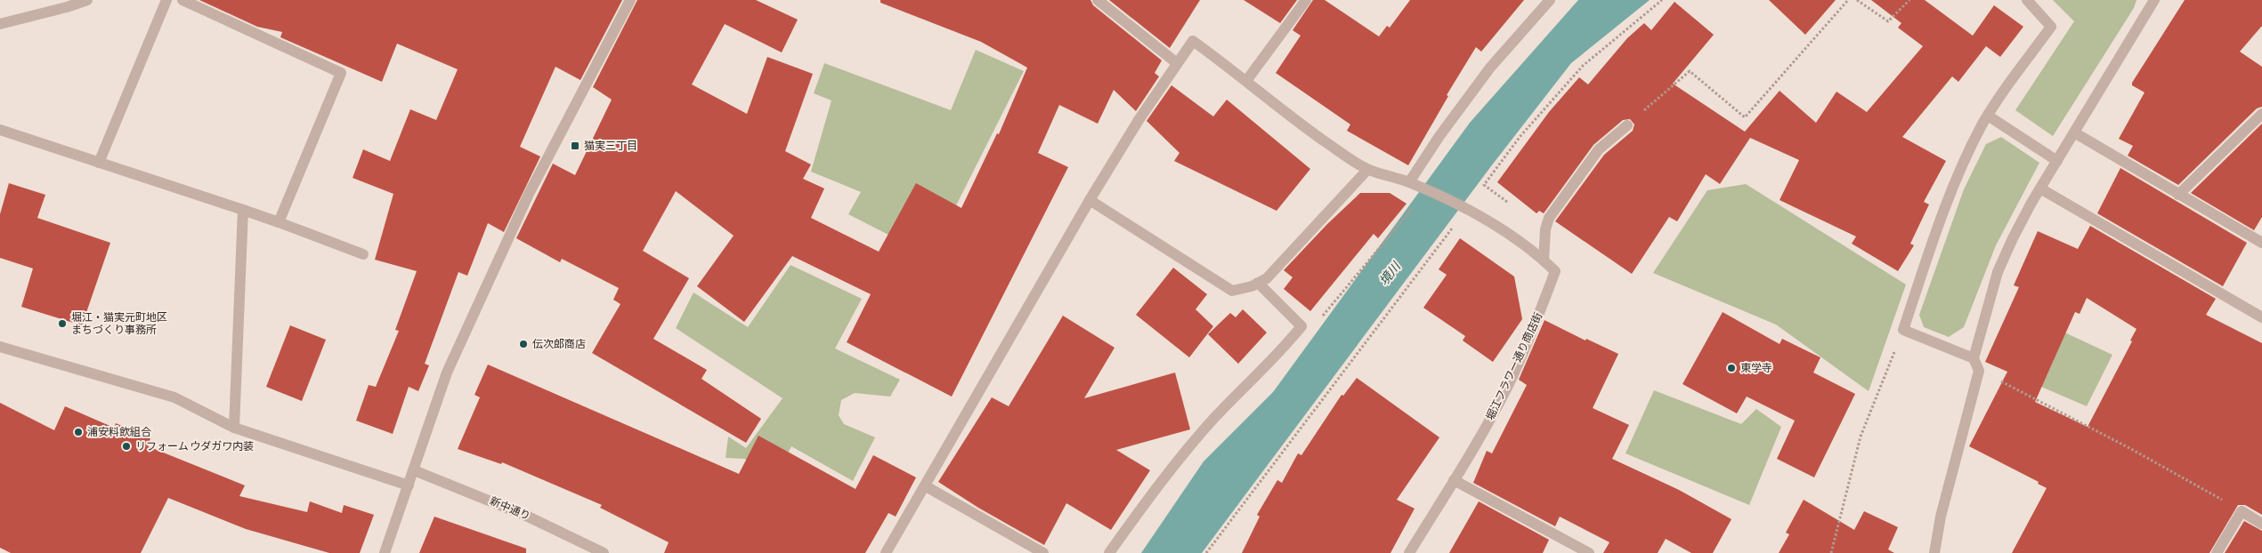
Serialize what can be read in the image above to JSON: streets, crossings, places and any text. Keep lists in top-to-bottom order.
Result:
{
  "streets": {
    "street": ["堀江フラワー通り商店街", "新中通り"]
  },
  "water": ["境川"],
  "places": {
    "transit": ["猫実三丁目"],
    "other": [
      "堀江・猫実元町地区 まちづくり事務所",
      "伝次郎商店",
      "東学寺",
      "浦安料飲組合",
      "リフォーム ウダガワ内装"
    ]
  }
}
